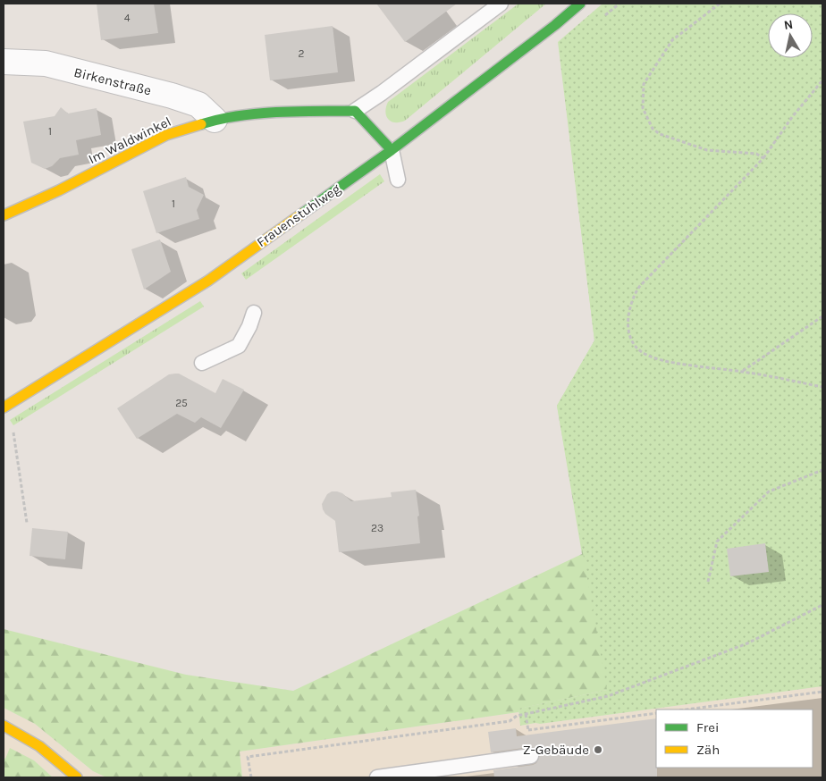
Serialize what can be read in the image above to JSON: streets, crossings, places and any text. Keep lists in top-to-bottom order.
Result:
{
  "streets": {
    "street": ["Birkenstraße", "Im Waldwinkel", "Frauenstuhlweg"]
  },
  "crossings": [
    ["Birkenstraße", "Im Waldwinkel"]
  ],
  "places": ["Z-Gebäude"],
  "house_numbers": [
    "4",
    "2",
    "1",
    "1",
    "25",
    "23"
  ],
  "legend": ["Frei", "Zäh"],
  "north": "top"
}
